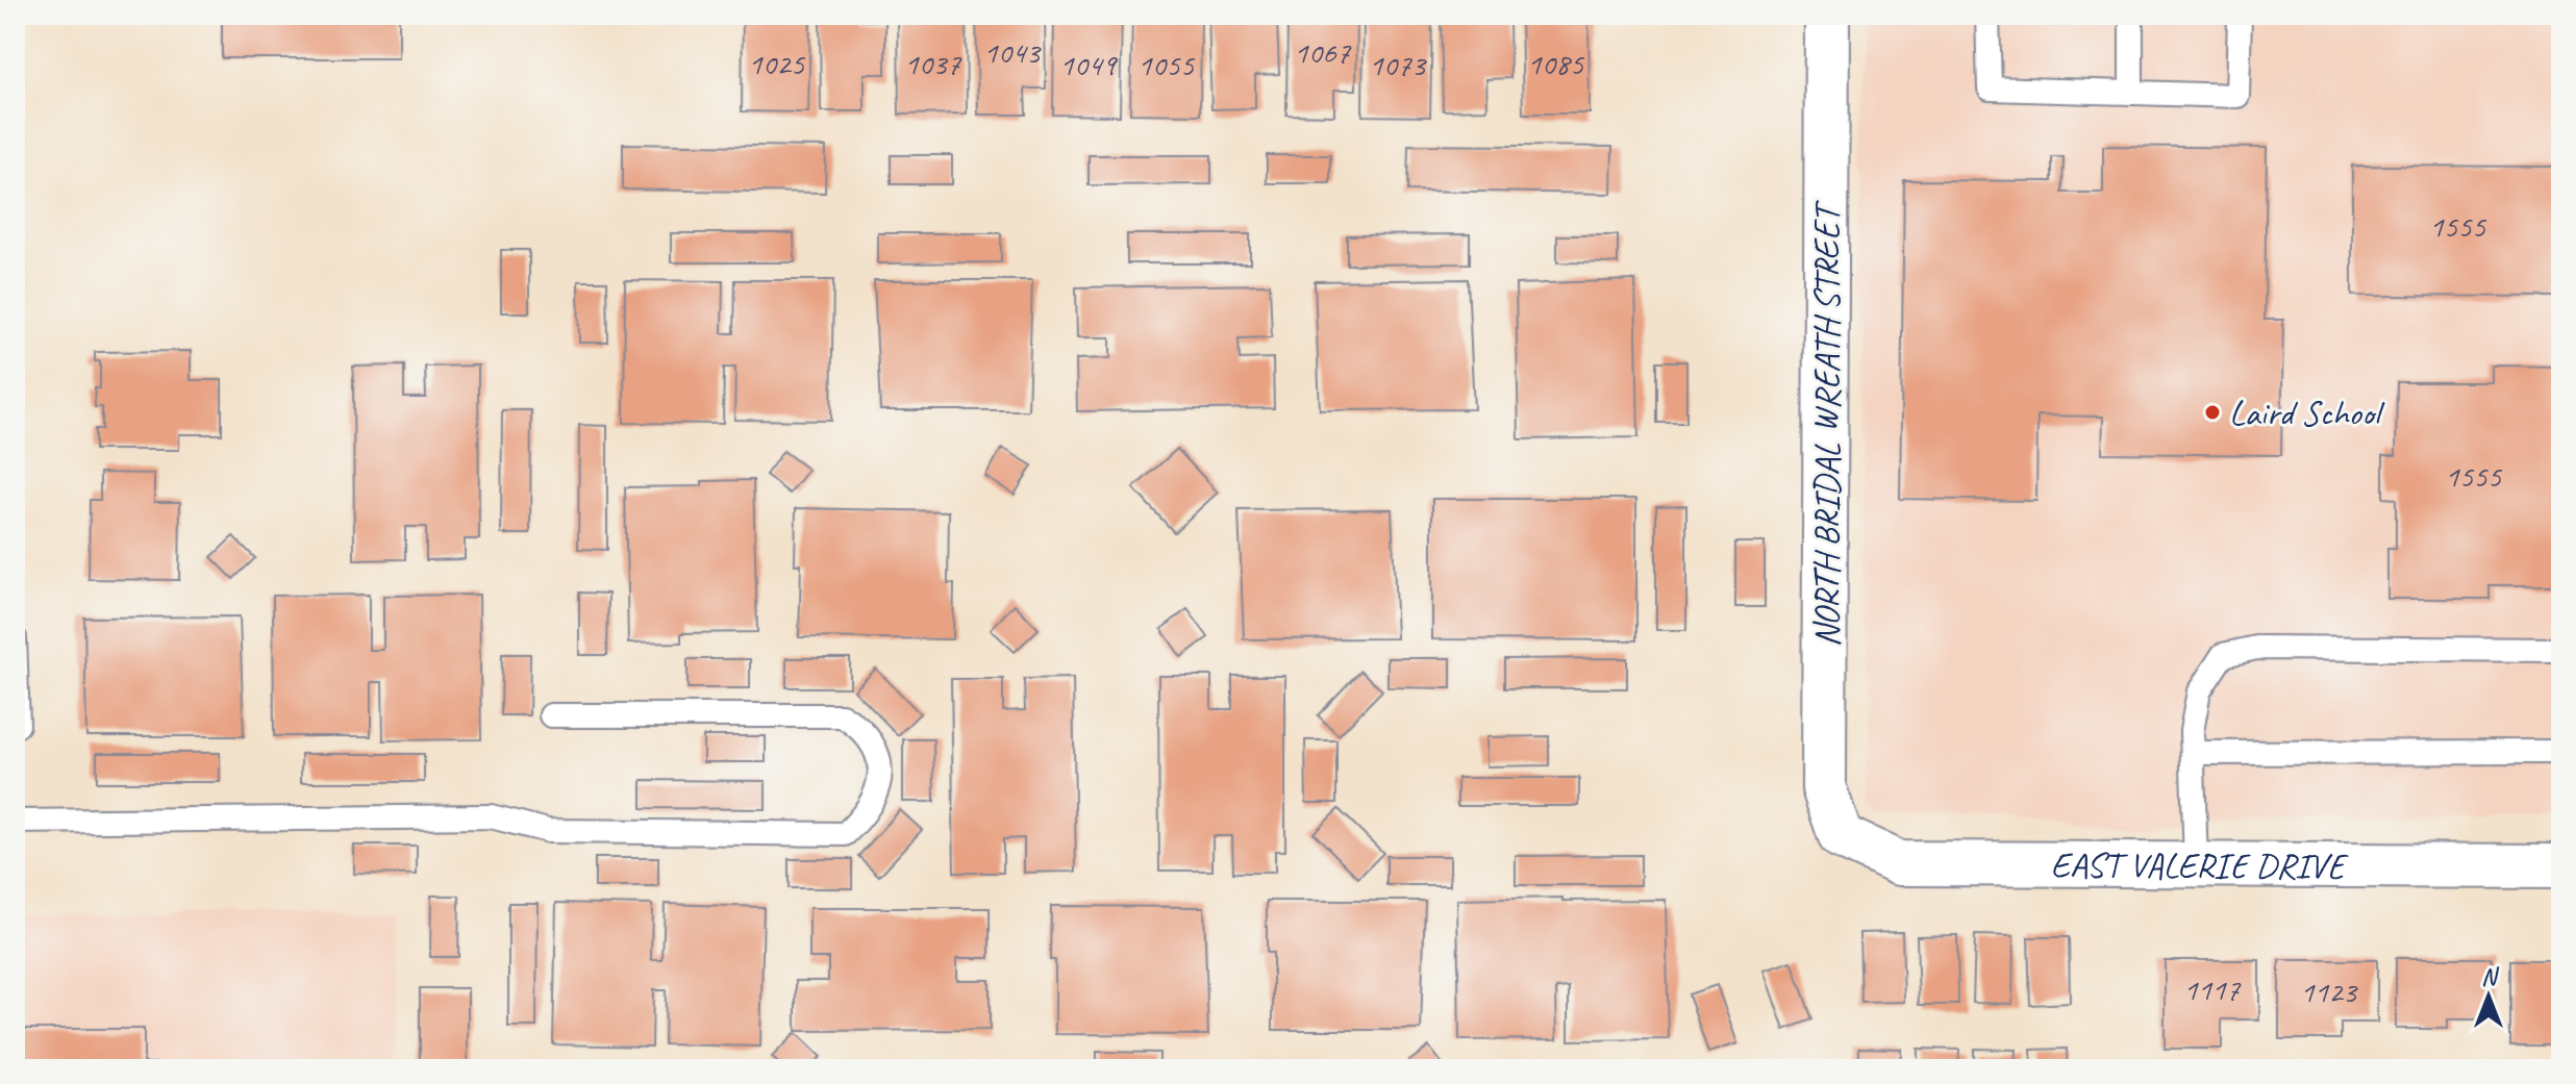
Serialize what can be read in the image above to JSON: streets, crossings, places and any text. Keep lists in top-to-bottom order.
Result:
{
  "streets": {
    "street": ["NORTH BRIDAL WREATH STREET", "EAST VALERIE DRIVE"]
  },
  "crossings": [
    ["NORTH BRIDAL WREATH STREET", "EAST VALERIE DRIVE"]
  ],
  "places": ["Laird School"],
  "house_numbers": [
    "1043",
    "1067",
    "1025",
    "1037",
    "1085",
    "1049",
    "1055",
    "1073",
    "1555",
    "1555",
    "1117",
    "1123"
  ],
  "north": "top"
}
